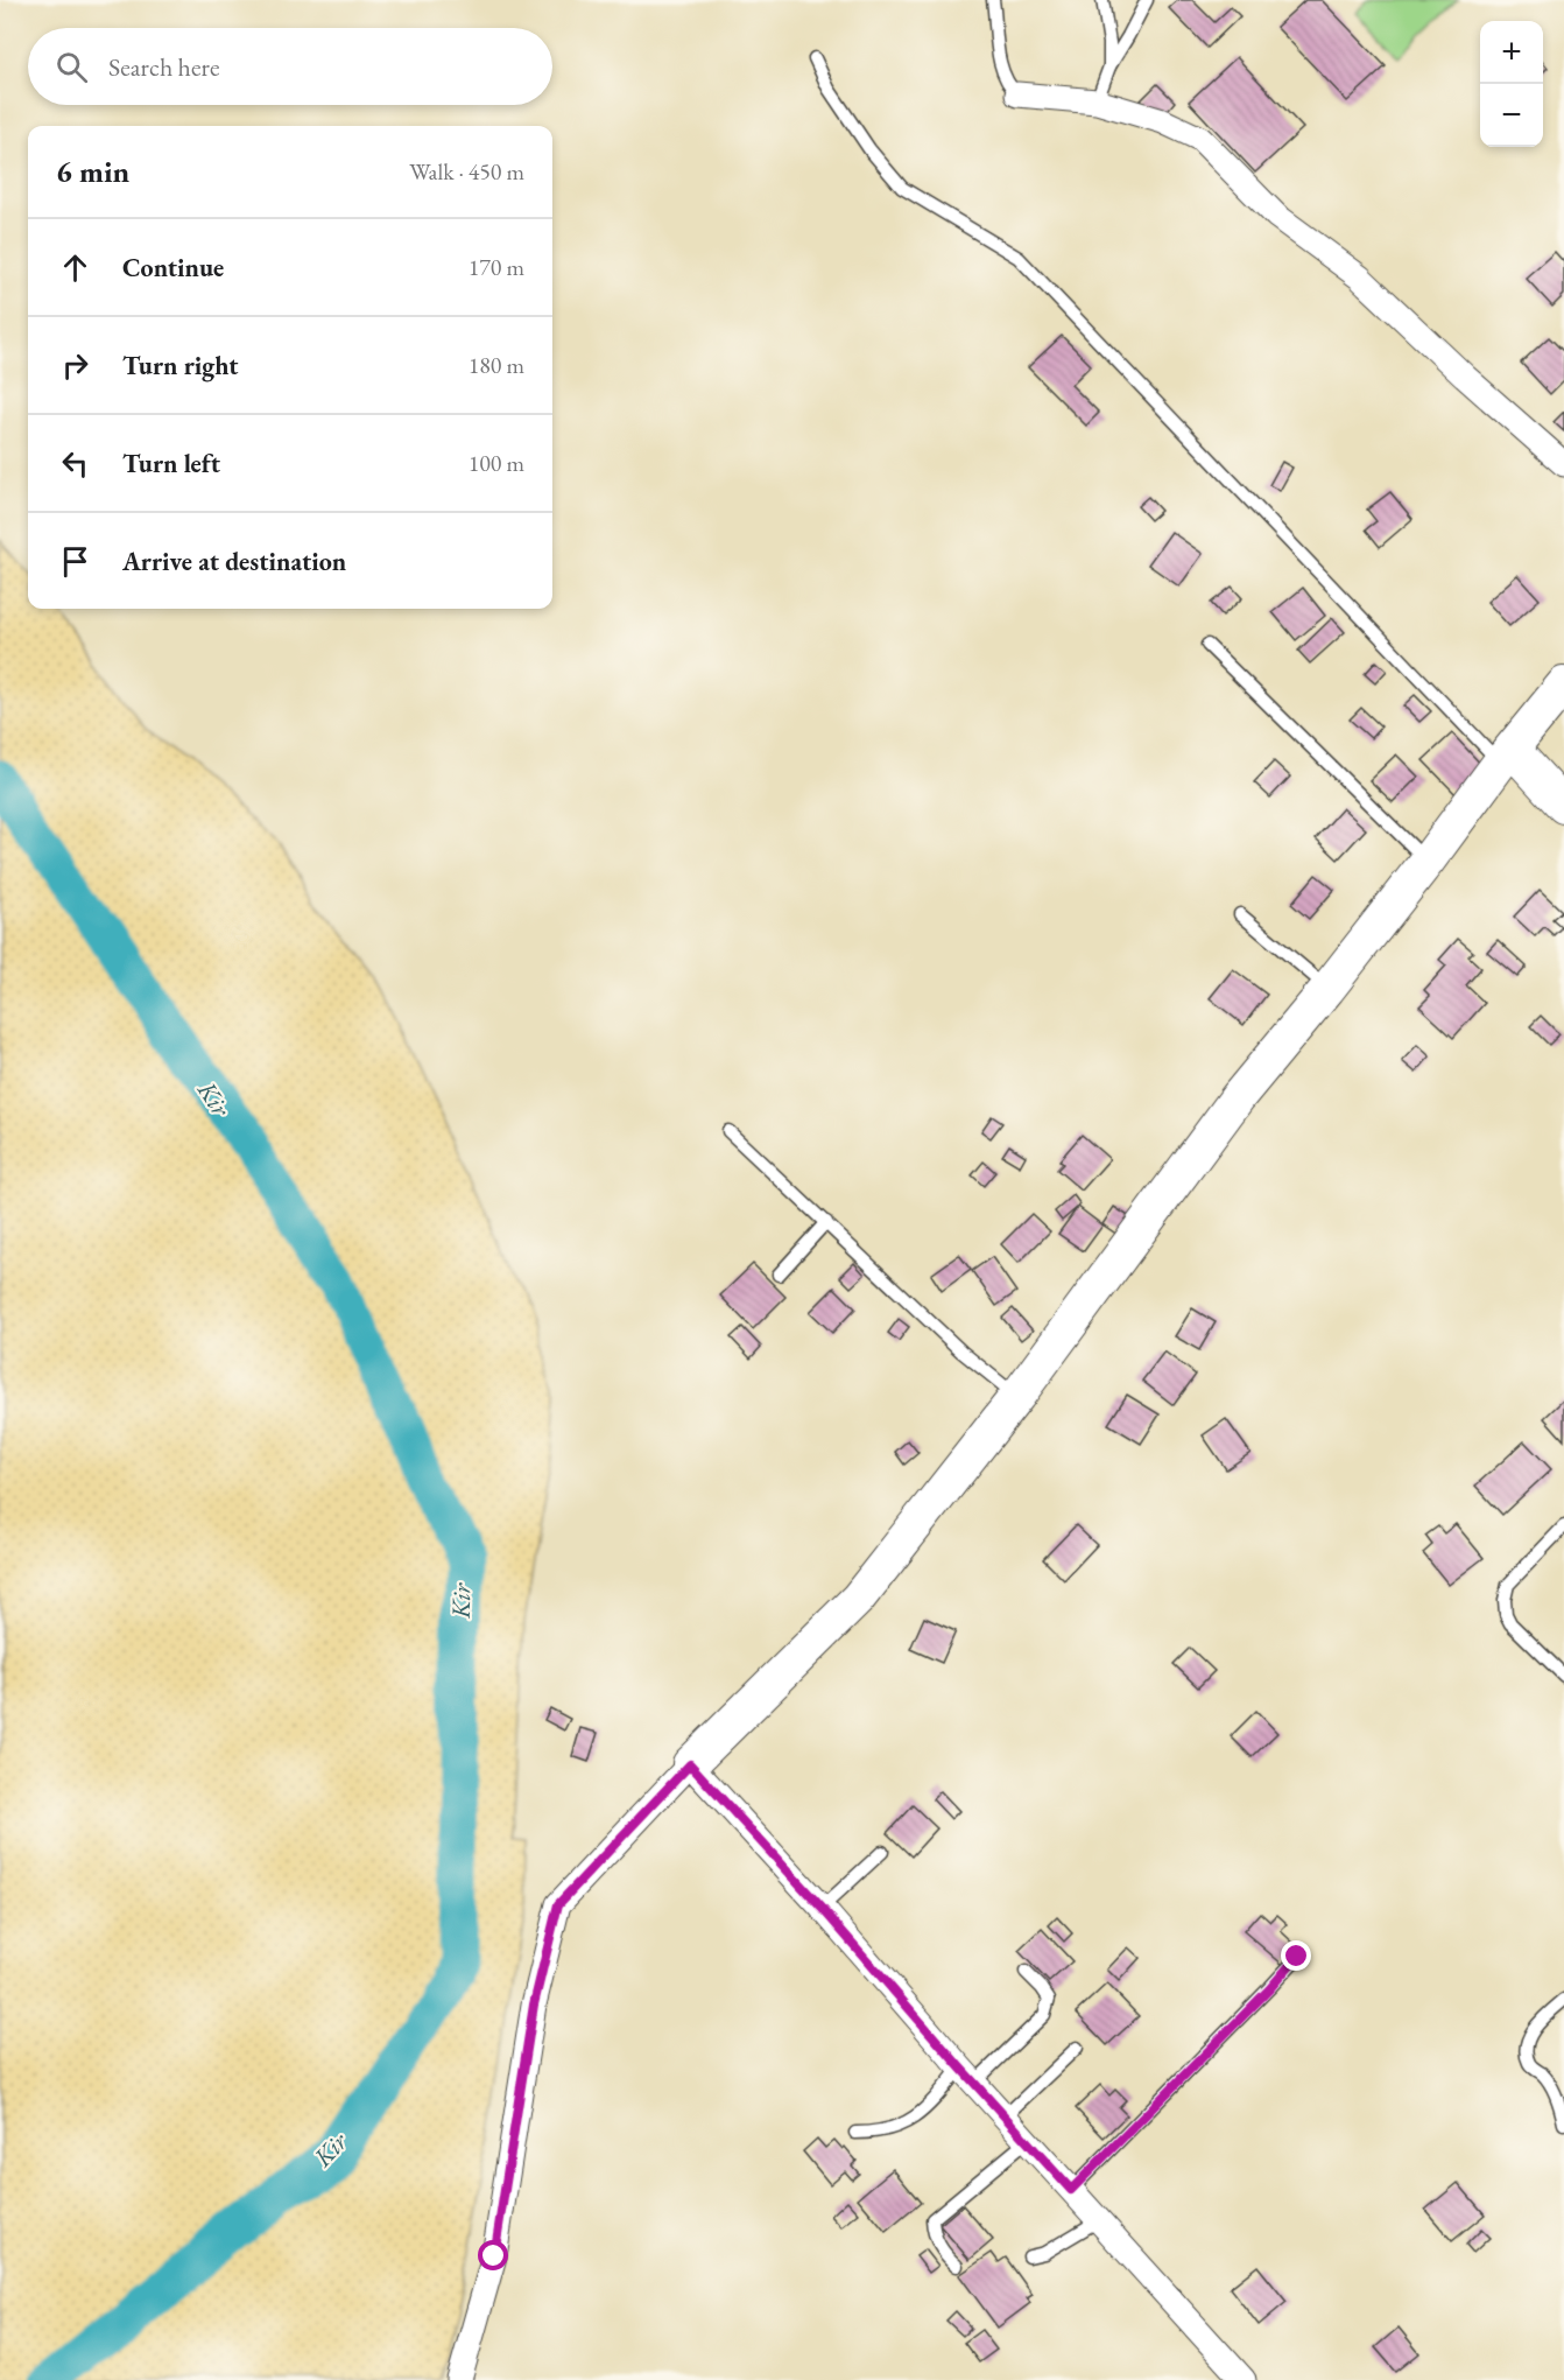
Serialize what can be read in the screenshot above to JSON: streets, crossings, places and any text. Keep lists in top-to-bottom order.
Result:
{
  "water": ["Kir"],
  "page": {
    "map_buttons": ["+", "−"],
    "search": "Search here",
    "heading": ["6 min", "Walk · 450 m"],
    "list": [
      ["Continue", "170 m"],
      ["Turn right", "180 m"],
      ["Turn left", "100 m"],
      "Arrive at destination"
    ]
  }
}
